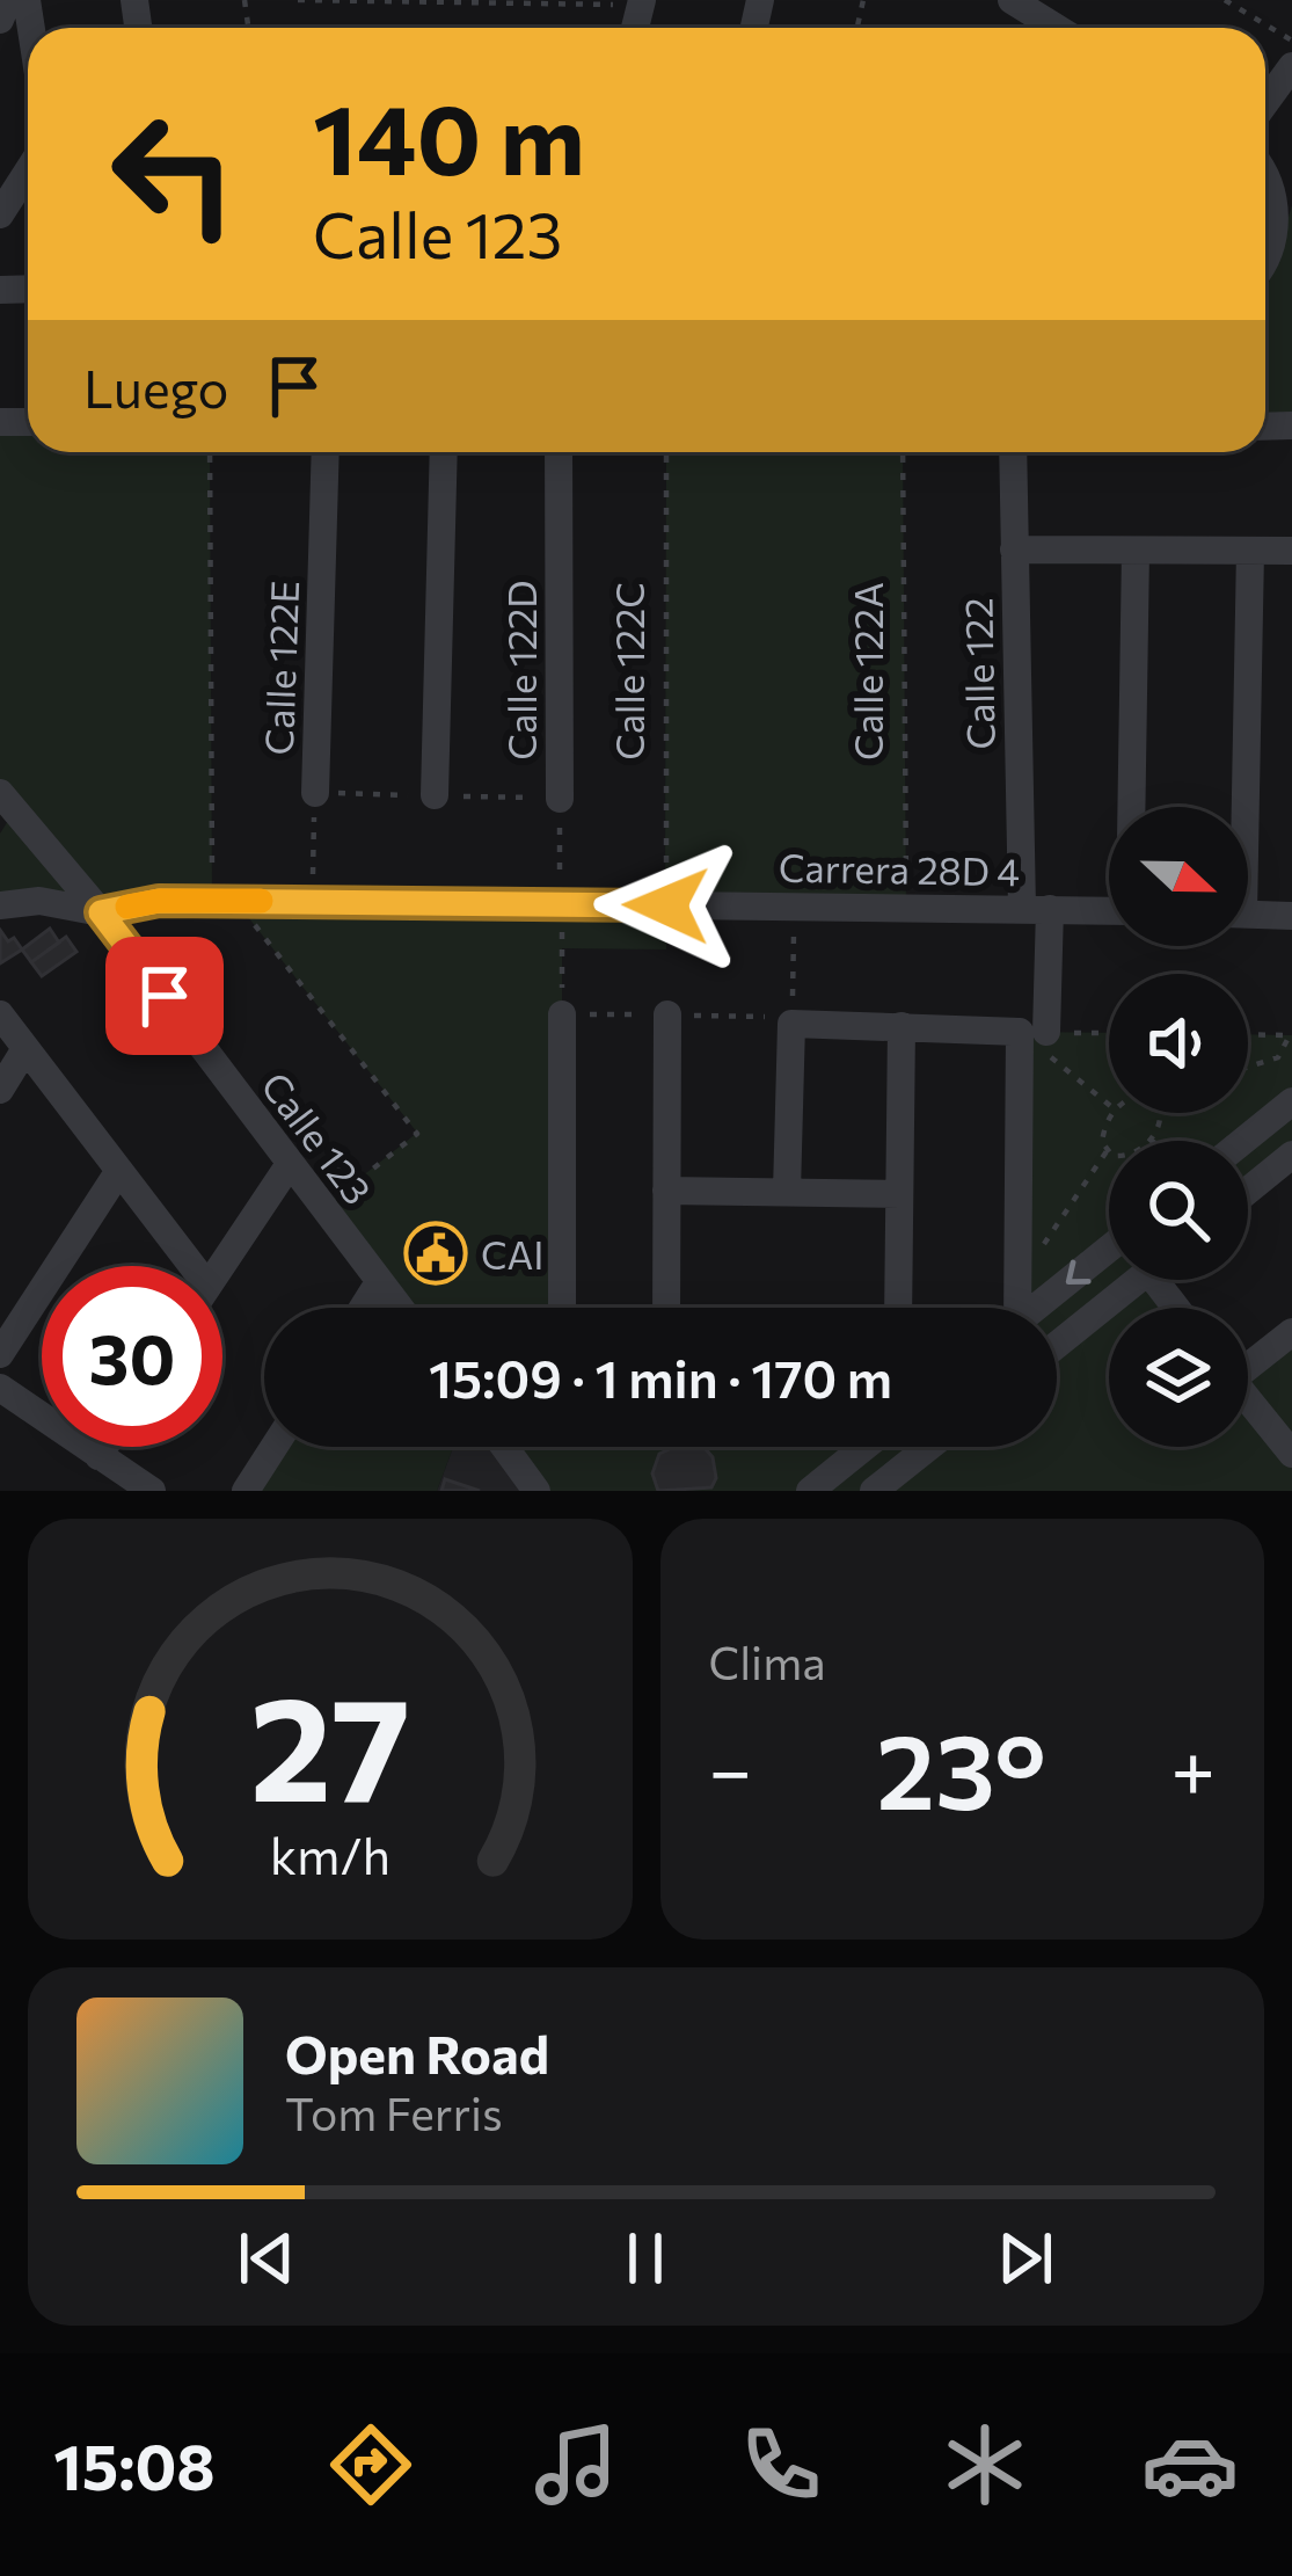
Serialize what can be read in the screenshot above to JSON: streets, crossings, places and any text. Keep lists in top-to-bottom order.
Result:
{
  "streets": {
    "street": [
      "Calle 122E",
      "Calle 122D",
      "Calle 122",
      "Carrera 28D 4",
      "Calle 123"
    ],
    "path": ["Calle 122C", "Calle 122A"]
  },
  "crossings": [
    ["Calle 122E", "Carrera 28D 4"],
    ["Calle 122D", "Carrera 28D 4"],
    ["Calle 122C", "Carrera 28D 4"],
    ["Calle 122A", "Carrera 28D 4"],
    ["Calle 122", "Carrera 28D 4"],
    ["Carrera 28D 4", "Calle 123"]
  ],
  "places": {
    "public building": ["CAI"]
  },
  "north": "right",
  "page": {
    "turn": ["140 m", "Calle 123"],
    "then": "Luego",
    "limit": "30",
    "trip": "15:09 · 1 min · 170 m",
    "tile": "Clima",
    "heat": ["−", "23°", "+"],
    "song": ["Open Road", "Tom Ferris"],
    "tabs": "15:08",
    "gauge": ["27", "km/h"]
  }
}
